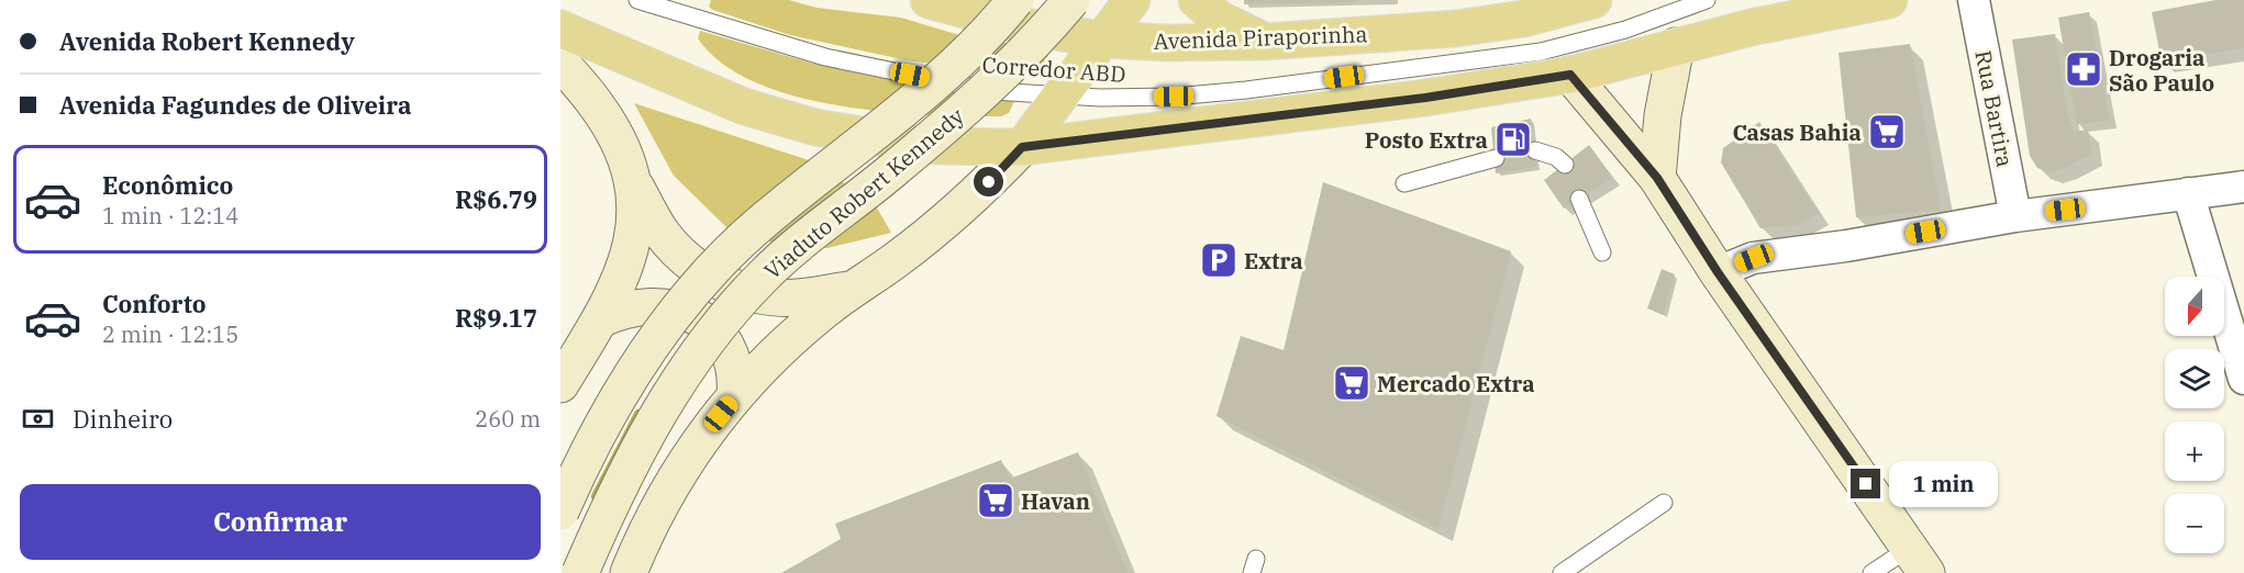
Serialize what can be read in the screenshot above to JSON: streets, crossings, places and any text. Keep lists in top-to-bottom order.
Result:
{
  "streets": {
    "main road": ["Avenida Piraporinha", "Viaduto Robert Kennedy"],
    "street": ["Rua Bartira"],
    "lane": ["Corredor ABD"]
  },
  "places": {
    "pharmacy": ["Drogaria São Paulo"],
    "supermarket": ["Casas Bahia", "Mercado Extra", "Havan"],
    "fuel station": ["Posto Extra"],
    "parking": ["Extra"]
  },
  "north": "bottom",
  "page": {
    "banner": ["Avenida Robert Kennedy", "Avenida Fagundes de Oliveira"],
    "list": [
      {
        "name": "Econômico",
        "note": "1 min · 12:14",
        "value": "R$6.79"
      },
      {
        "name": "Conforto",
        "note": "2 min · 12:15",
        "value": "R$9.17"
      }
    ],
    "map_buttons": ["+", "−"],
    "pay": ["Dinheiro", "260 m"],
    "bubble": "1 min",
    "buttons": "Confirmar"
  }
}
